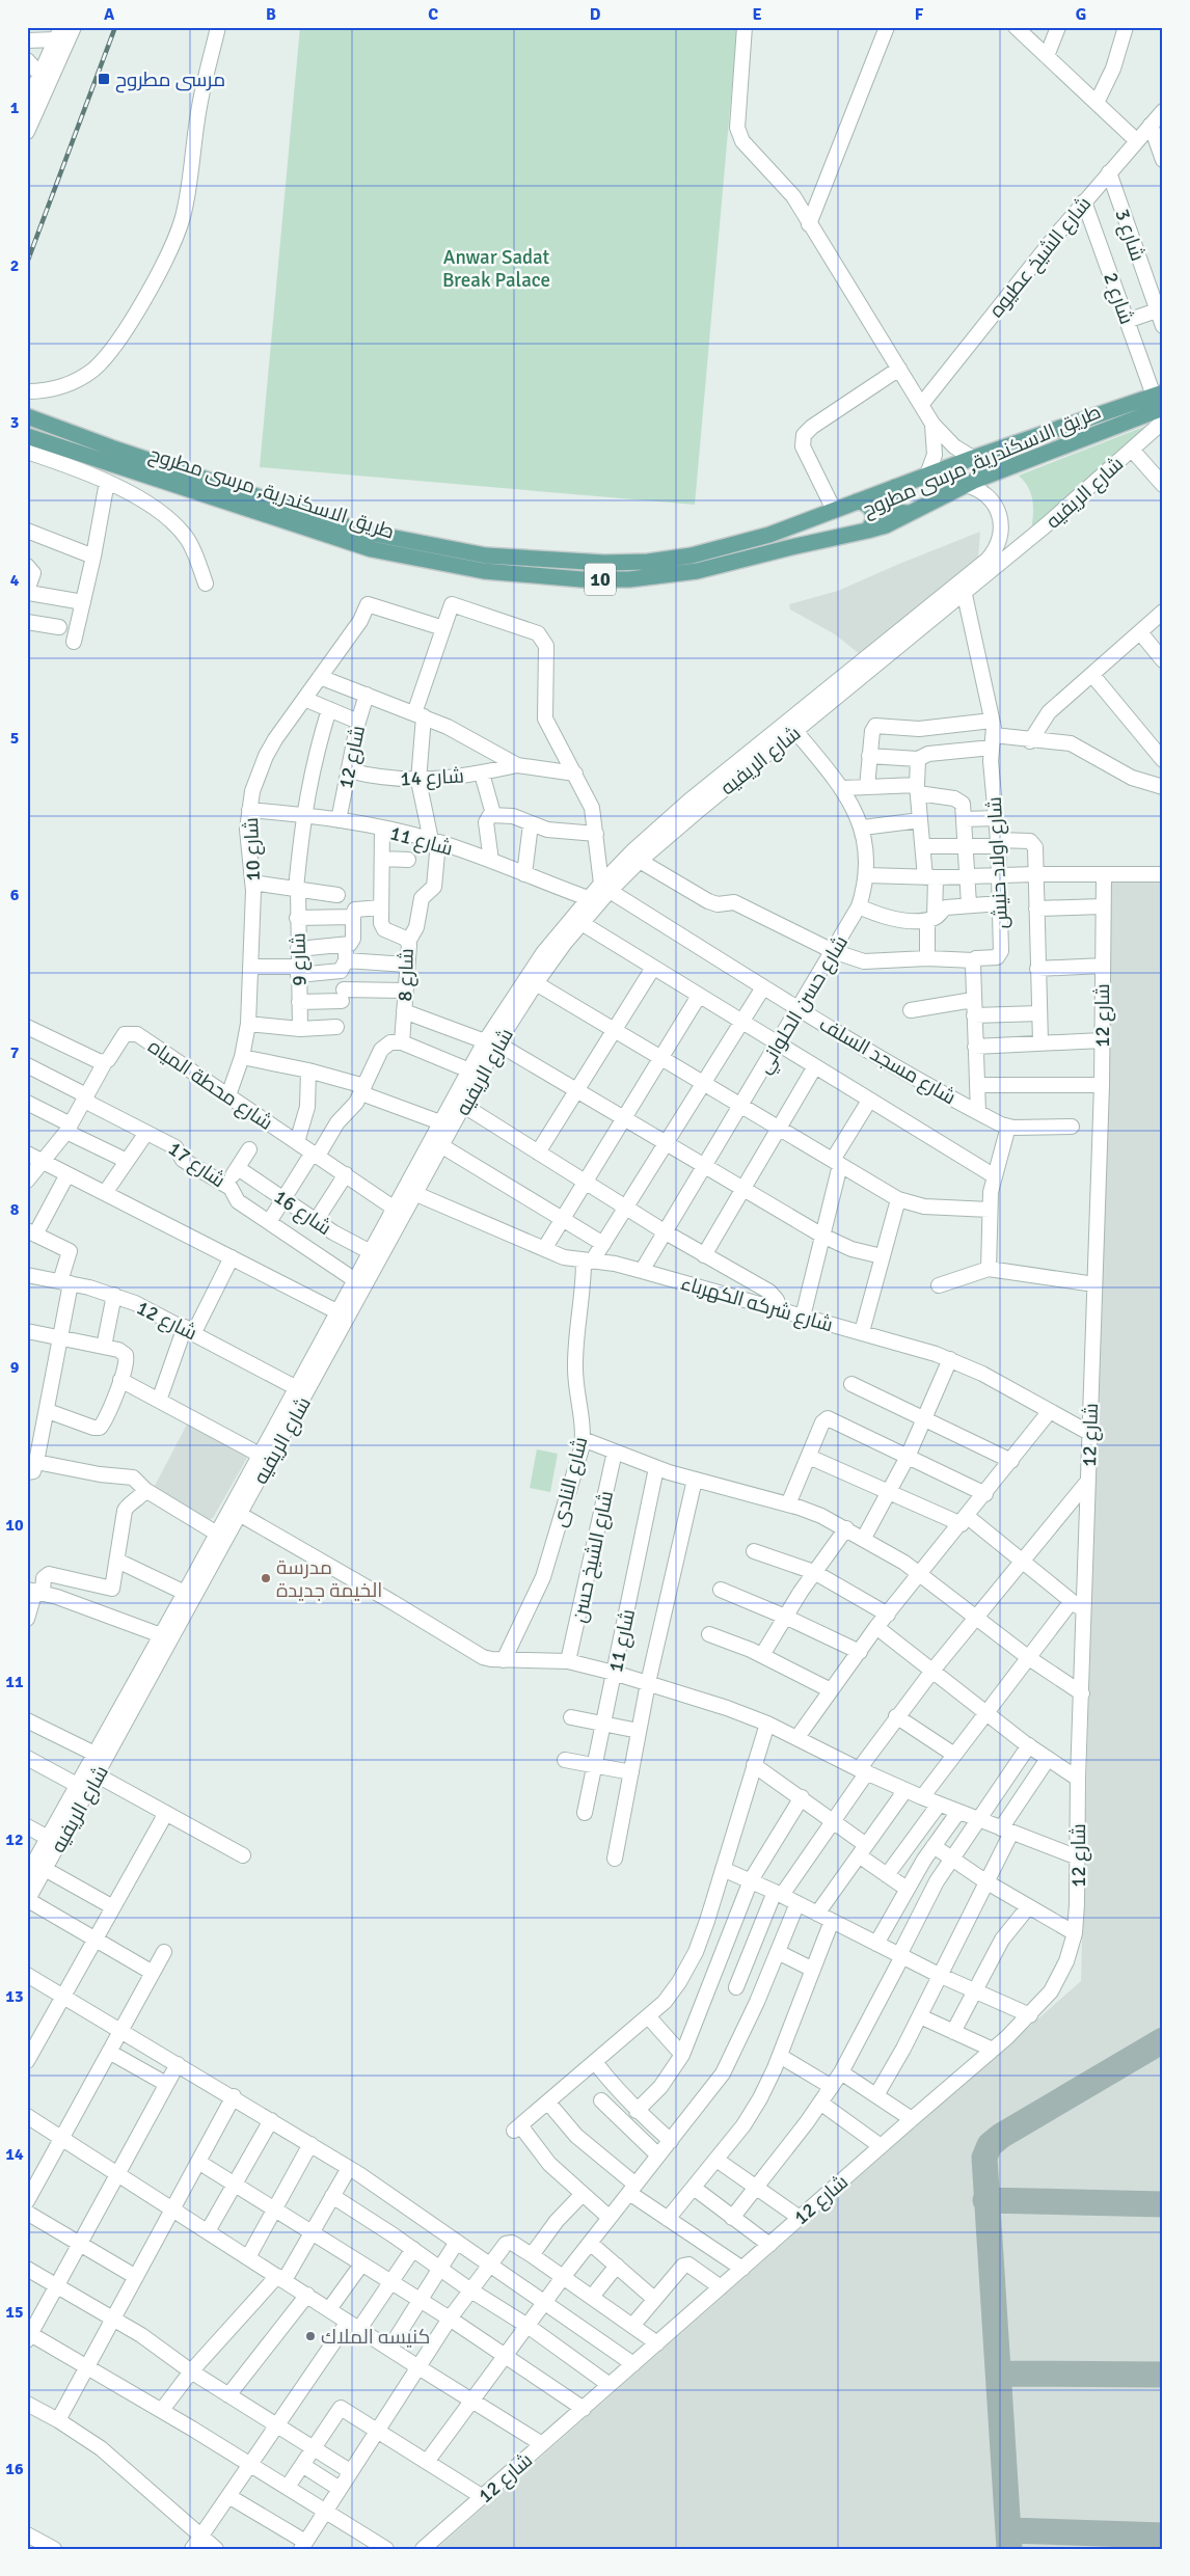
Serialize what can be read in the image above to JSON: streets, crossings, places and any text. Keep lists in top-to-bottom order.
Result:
{
  "streets": {
    "main road": ["طريق الاسكندرية, مرسى مطروح", "10"],
    "street": [
      "شارع 3",
      "شارع الشيخ عطيوه",
      "شارع 2",
      "شارع الريفيه",
      "شارع 12",
      "شارع 14",
      "شارع 11",
      "شارع 10",
      "شارع اولاد حنيش",
      "شارع 9",
      "شارع 8",
      "شارع حسن الحلواني",
      "شارع مسجد السلف",
      "شارع محطة المياه",
      "شارع 17",
      "شارع 16",
      "شارع شركه الكهرباء",
      "شارع النادى",
      "شارع الشيخ حسن"
    ]
  },
  "crossings": [
    ["شارع 3", "شارع الشيخ عطيوه"],
    ["شارع الشيخ عطيوه", "شارع 2"],
    ["شارع 2", "طريق الاسكندرية, مرسى مطروح"],
    ["طريق الاسكندرية, مرسى مطروح", "شارع الريفيه"],
    ["شارع الريفيه", "شارع 12"],
    ["شارع الريفيه", "شارع 11"],
    ["شارع الريفيه", "شارع اولاد حنيش"],
    ["شارع الريفيه", "شارع حسن الحلواني"],
    ["شارع الريفيه", "شارع مسجد السلف"],
    ["شارع الريفيه", "شارع محطة المياه"],
    ["شارع الريفيه", "شارع 17"],
    ["شارع الريفيه", "شارع 16"],
    ["شارع الريفيه", "شارع شركه الكهرباء"],
    ["شارع 12", "شارع 14"],
    ["شارع 12", "شارع 11"],
    ["شارع 12", "شارع شركه الكهرباء"],
    ["شارع 11", "شارع 10"],
    ["شارع 11", "شارع 9"],
    ["شارع 11", "شارع 8"],
    ["شارع 10", "شارع محطة المياه"],
    ["شارع حسن الحلواني", "شارع مسجد السلف"],
    ["شارع حسن الحلواني", "شارع شركه الكهرباء"],
    ["شارع محطة المياه", "شارع 17"],
    ["شارع شركه الكهرباء", "شارع النادى"]
  ],
  "parks": ["Anwar Sadat Break Palace"],
  "places": {
    "transit": ["مرسى مطروح"],
    "other": ["مدرسة الخيمة جديدة", "كنيسه الملاك"]
  },
  "grid": {
    "columns": [
      "A",
      "B",
      "C",
      "D",
      "E",
      "F",
      "G"
    ],
    "rows": [
      "1",
      "2",
      "3",
      "4",
      "5",
      "6",
      "7",
      "8",
      "9",
      "10",
      "11",
      "12",
      "13",
      "14",
      "15",
      "16"
    ]
  }
}
